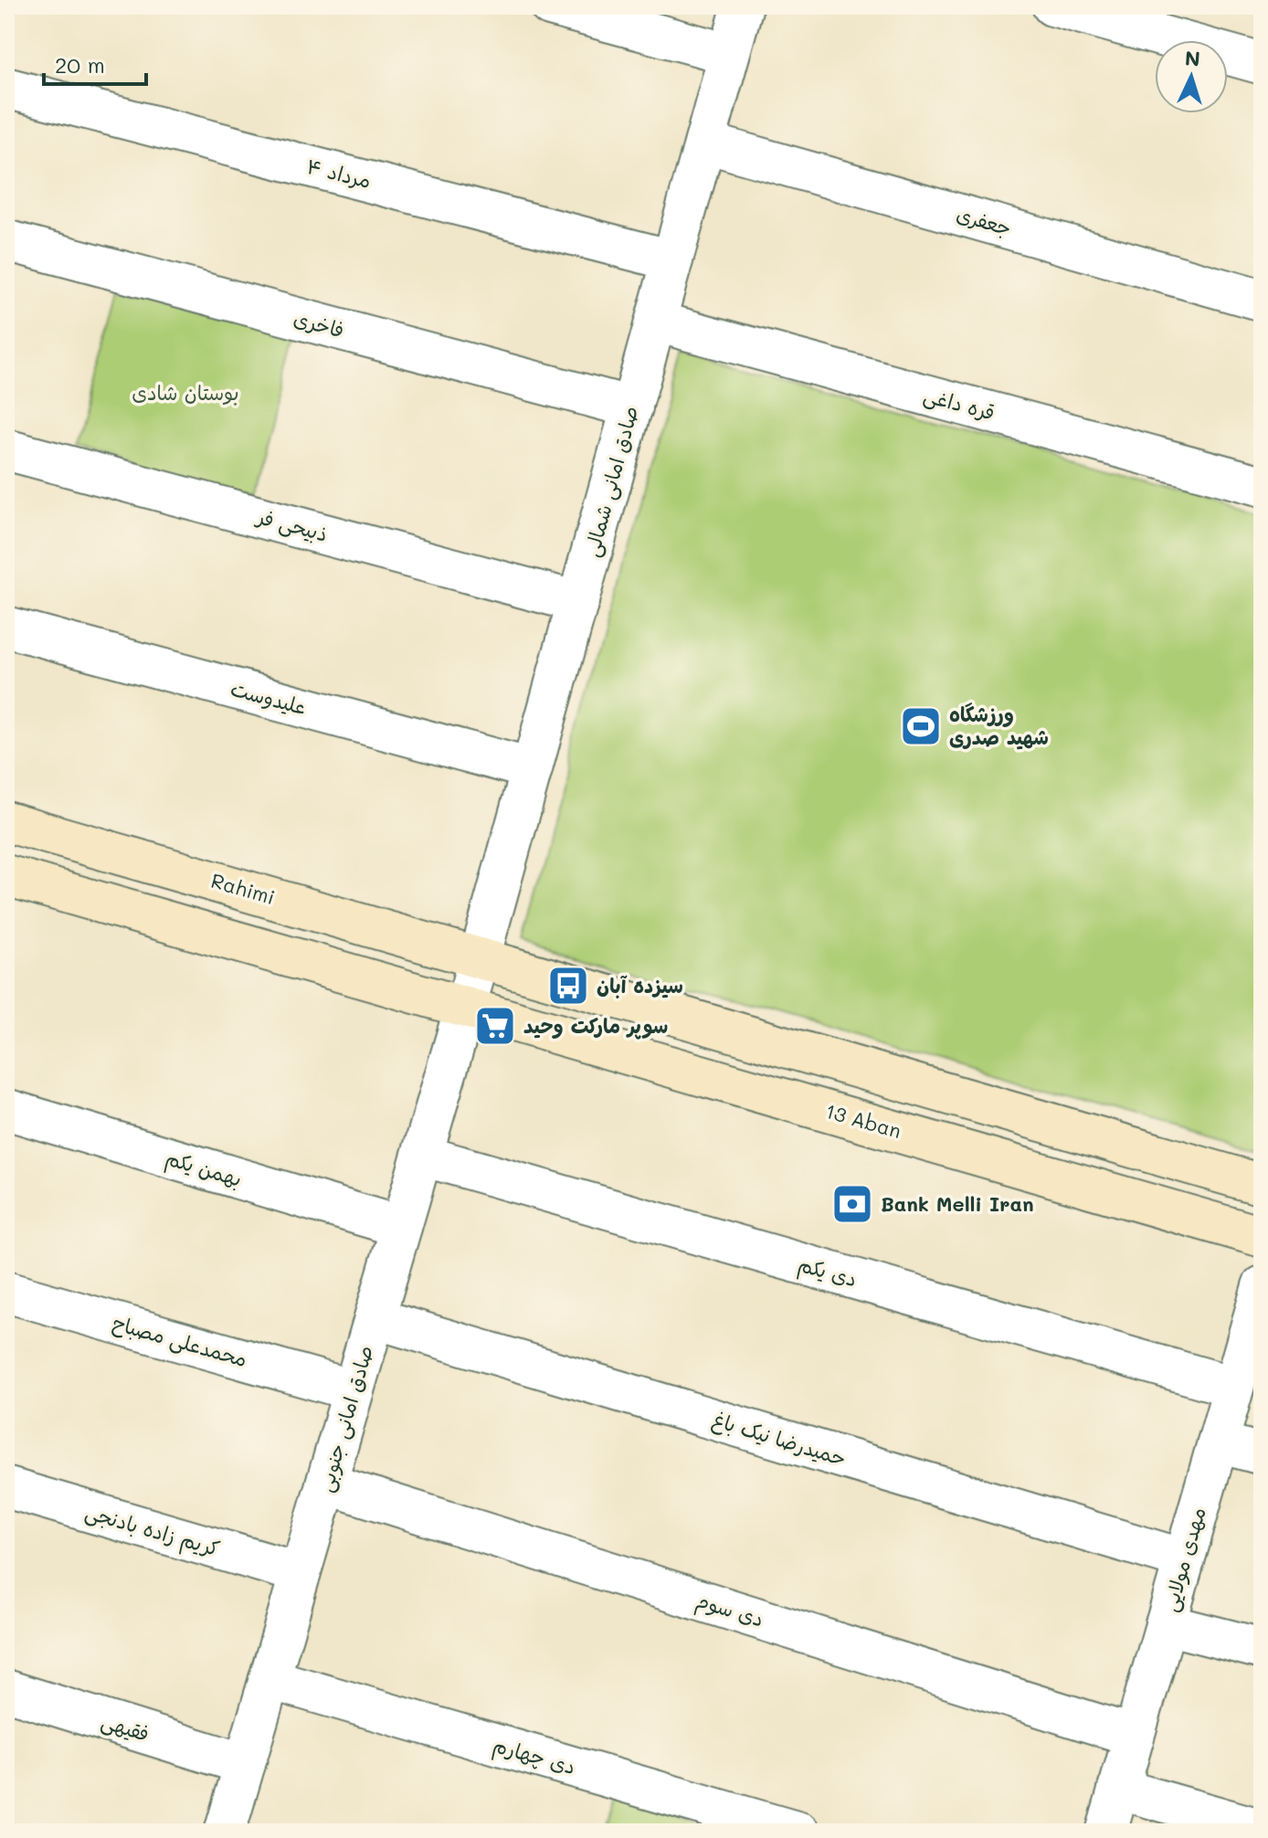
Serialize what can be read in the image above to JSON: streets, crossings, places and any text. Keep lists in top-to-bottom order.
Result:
{
  "streets": {
    "main road": ["Rahimi", "13 Aban"],
    "street": [
      "مرداد ۴",
      "جعفری",
      "فاخری",
      "قره داغی",
      "صادق امانی شمالی",
      "ذبیحی فر",
      "علیدوست",
      "بهمن یکم",
      "دی یکم",
      "محمدعلی مصباح",
      "صادق امانی جنوبی",
      "حمیدرضا نیک باغ",
      "کریم زاده بادنجی",
      "مهدی مولایی",
      "دی سوم",
      "فقیهی",
      "دی چهارم"
    ]
  },
  "crossings": [
    ["مرداد ۴", "صادق امانی شمالی"],
    ["جعفری", "صادق امانی شمالی"],
    ["فاخری", "صادق امانی شمالی"],
    ["قره داغی", "صادق امانی شمالی"],
    ["صادق امانی شمالی", "ذبیحی فر"],
    ["صادق امانی شمالی", "علیدوست"],
    ["صادق امانی شمالی", "Rahimi"],
    ["صادق امانی شمالی", "13 Aban"],
    ["صادق امانی شمالی", "صادق امانی جنوبی"],
    ["13 Aban", "صادق امانی جنوبی"],
    ["بهمن یکم", "صادق امانی جنوبی"],
    ["دی یکم", "صادق امانی جنوبی"],
    ["دی یکم", "مهدی مولایی"],
    ["محمدعلی مصباح", "صادق امانی جنوبی"],
    ["صادق امانی جنوبی", "حمیدرضا نیک باغ"],
    ["صادق امانی جنوبی", "کریم زاده بادنجی"],
    ["صادق امانی جنوبی", "دی سوم"],
    ["صادق امانی جنوبی", "فقیهی"],
    ["صادق امانی جنوبی", "دی چهارم"],
    ["حمیدرضا نیک باغ", "مهدی مولایی"],
    ["مهدی مولایی", "دی سوم"]
  ],
  "parks": ["بوستان شادی"],
  "places": {
    "sports": ["ورزشگاه شهید صدری"],
    "bus stop": ["سیزده آبان"],
    "supermarket": ["سوپر مارکت وحید"],
    "bank": ["Bank Melli Iran"]
  },
  "scale_bar": "20 m",
  "north": "top"
}
